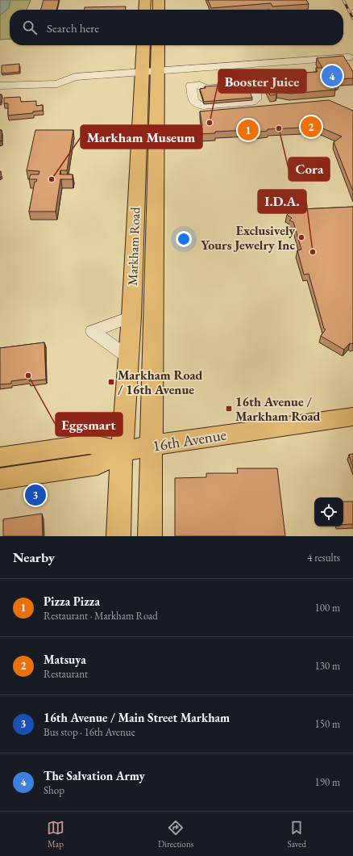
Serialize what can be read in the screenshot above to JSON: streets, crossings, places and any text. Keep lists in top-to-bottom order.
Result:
{
  "streets": {
    "main road": ["Markham Road", "16th Avenue"]
  },
  "crossings": [
    ["Markham Road", "16th Avenue"]
  ],
  "places": {
    "other": [
      "Booster Juice",
      "Cora",
      "Markham Museum",
      "Exclusively Yours Jewelry Inc",
      "I.D.A.",
      "Eggsmart"
    ],
    "transit": ["Markham Road / 16th Avenue", "16th Avenue / Markham Road"]
  },
  "page": {
    "search": "Search here",
    "pins": [
      "4",
      "2",
      "1",
      "3"
    ],
    "heading": ["Nearby", "4 results"],
    "list": [
      {
        "mark": "1",
        "name": "Pizza Pizza",
        "note": "Restaurant · Markham Road",
        "value": "100 m"
      },
      {
        "mark": "2",
        "name": "Matsuya",
        "note": "Restaurant",
        "value": "130 m"
      },
      {
        "mark": "3",
        "name": "16th Avenue / Main Street Markham",
        "note": "Bus stop · 16th Avenue",
        "value": "150 m"
      },
      {
        "mark": "4",
        "name": "The Salvation Army",
        "note": "Shop",
        "value": "190 m"
      }
    ],
    "nav": ["Map", "Directions", "Saved"]
  }
}
